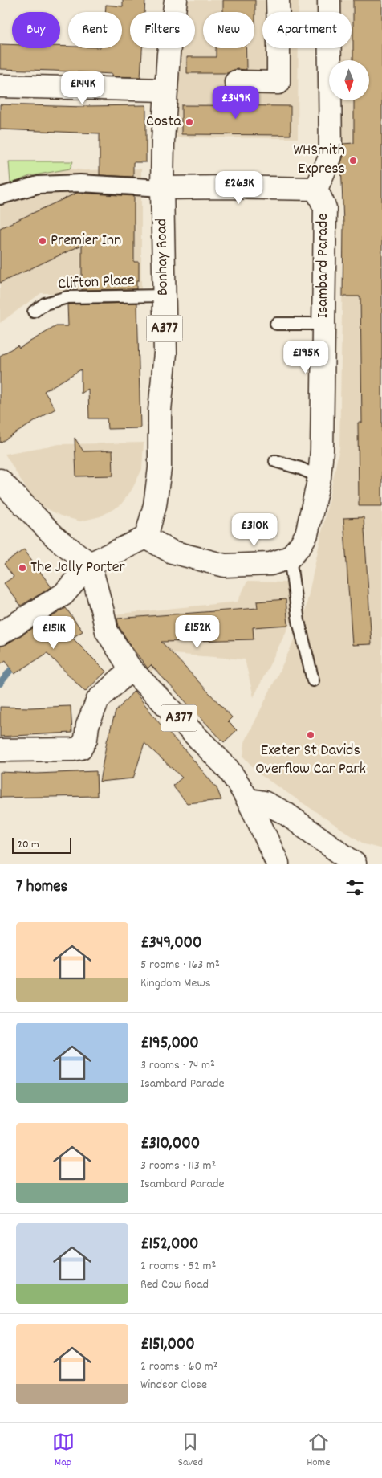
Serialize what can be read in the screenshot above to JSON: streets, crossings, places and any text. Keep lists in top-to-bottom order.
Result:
{
  "streets": {
    "main road": ["Bonhay Road", "Isambard Parade", "A377"],
    "lane": ["Clifton Place"]
  },
  "crossings": [
    ["Bonhay Road", "Clifton Place"]
  ],
  "places": [
    "Costa",
    "WHSmith Express",
    "Premier Inn",
    "The Jolly Porter",
    "Exeter St Davids Overflow Car Park"
  ],
  "scale_bar": "20 m",
  "north": "bottom",
  "page": {
    "chip": [
      "Buy",
      "Rent",
      "Filters",
      "New",
      "Apartment"
    ],
    "price": [
      "£144K",
      "£349K",
      "£263K",
      "£195K",
      "£310K",
      "£152K",
      "£151K"
    ],
    "scale": "20 m",
    "heading": "7 homes",
    "list": [
      {
        "name": "£349,000",
        "note": "5 rooms · 163 m² · Kingdom Mews"
      },
      {
        "name": "£195,000",
        "note": "3 rooms · 74 m² · Isambard Parade"
      },
      {
        "name": "£310,000",
        "note": "3 rooms · 113 m² · Isambard Parade"
      },
      {
        "name": "£152,000",
        "note": "2 rooms · 52 m² · Red Cow Road"
      },
      {
        "name": "£151,000",
        "note": "2 rooms · 60 m² · Windsor Close"
      }
    ],
    "tabs": ["Map", "Saved", "Home"]
  }
}
